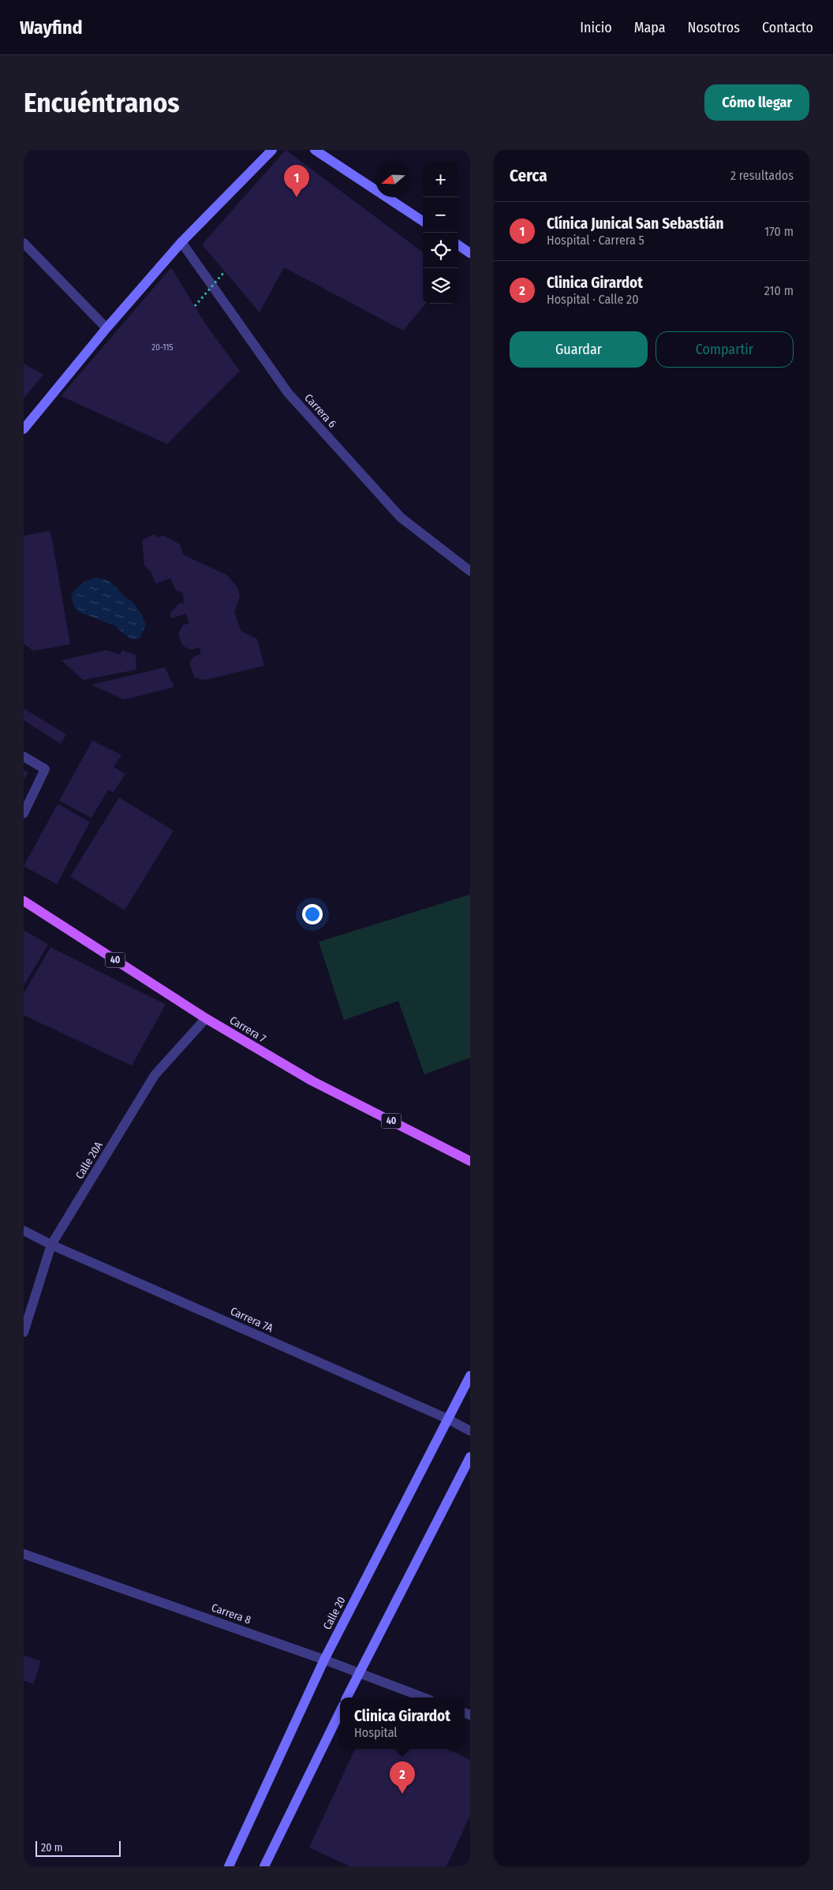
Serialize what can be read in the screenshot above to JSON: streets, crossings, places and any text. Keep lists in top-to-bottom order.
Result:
{
  "streets": {
    "main road": ["40", "Carrera 7", "Calle 20"],
    "street": [
      "Carrera 6",
      "Calle 20A",
      "Carrera 7A",
      "Carrera 8"
    ]
  },
  "crossings": [
    ["Carrera 7", "Calle 20A"],
    ["Calle 20A", "Carrera 7A"],
    ["Carrera 7A", "Calle 20"],
    ["Calle 20", "Carrera 8"]
  ],
  "house_numbers": ["20-115"],
  "scale_bar": "20 m",
  "north": "left",
  "page": {
    "header": "Wayfind",
    "nav": [
      "Inicio",
      "Mapa",
      "Nosotros",
      "Contacto"
    ],
    "buttons": [
      "Cómo llegar",
      ["Guardar", "Compartir"]
    ],
    "title": "Encuéntranos",
    "heading": ["Cerca", "2 resultados"],
    "map_buttons": ["+", "−"],
    "pins": ["1", "2"],
    "list": [
      {
        "mark": "1",
        "name": "Clínica Junical San Sebastián",
        "note": "Hospital · Carrera 5",
        "value": "170 m"
      },
      {
        "mark": "2",
        "name": "Clinica Girardot",
        "note": "Hospital · Calle 20",
        "value": "210 m"
      }
    ],
    "popup": ["Clinica Girardot", "Hospital"],
    "scale": "20 m"
  }
}
